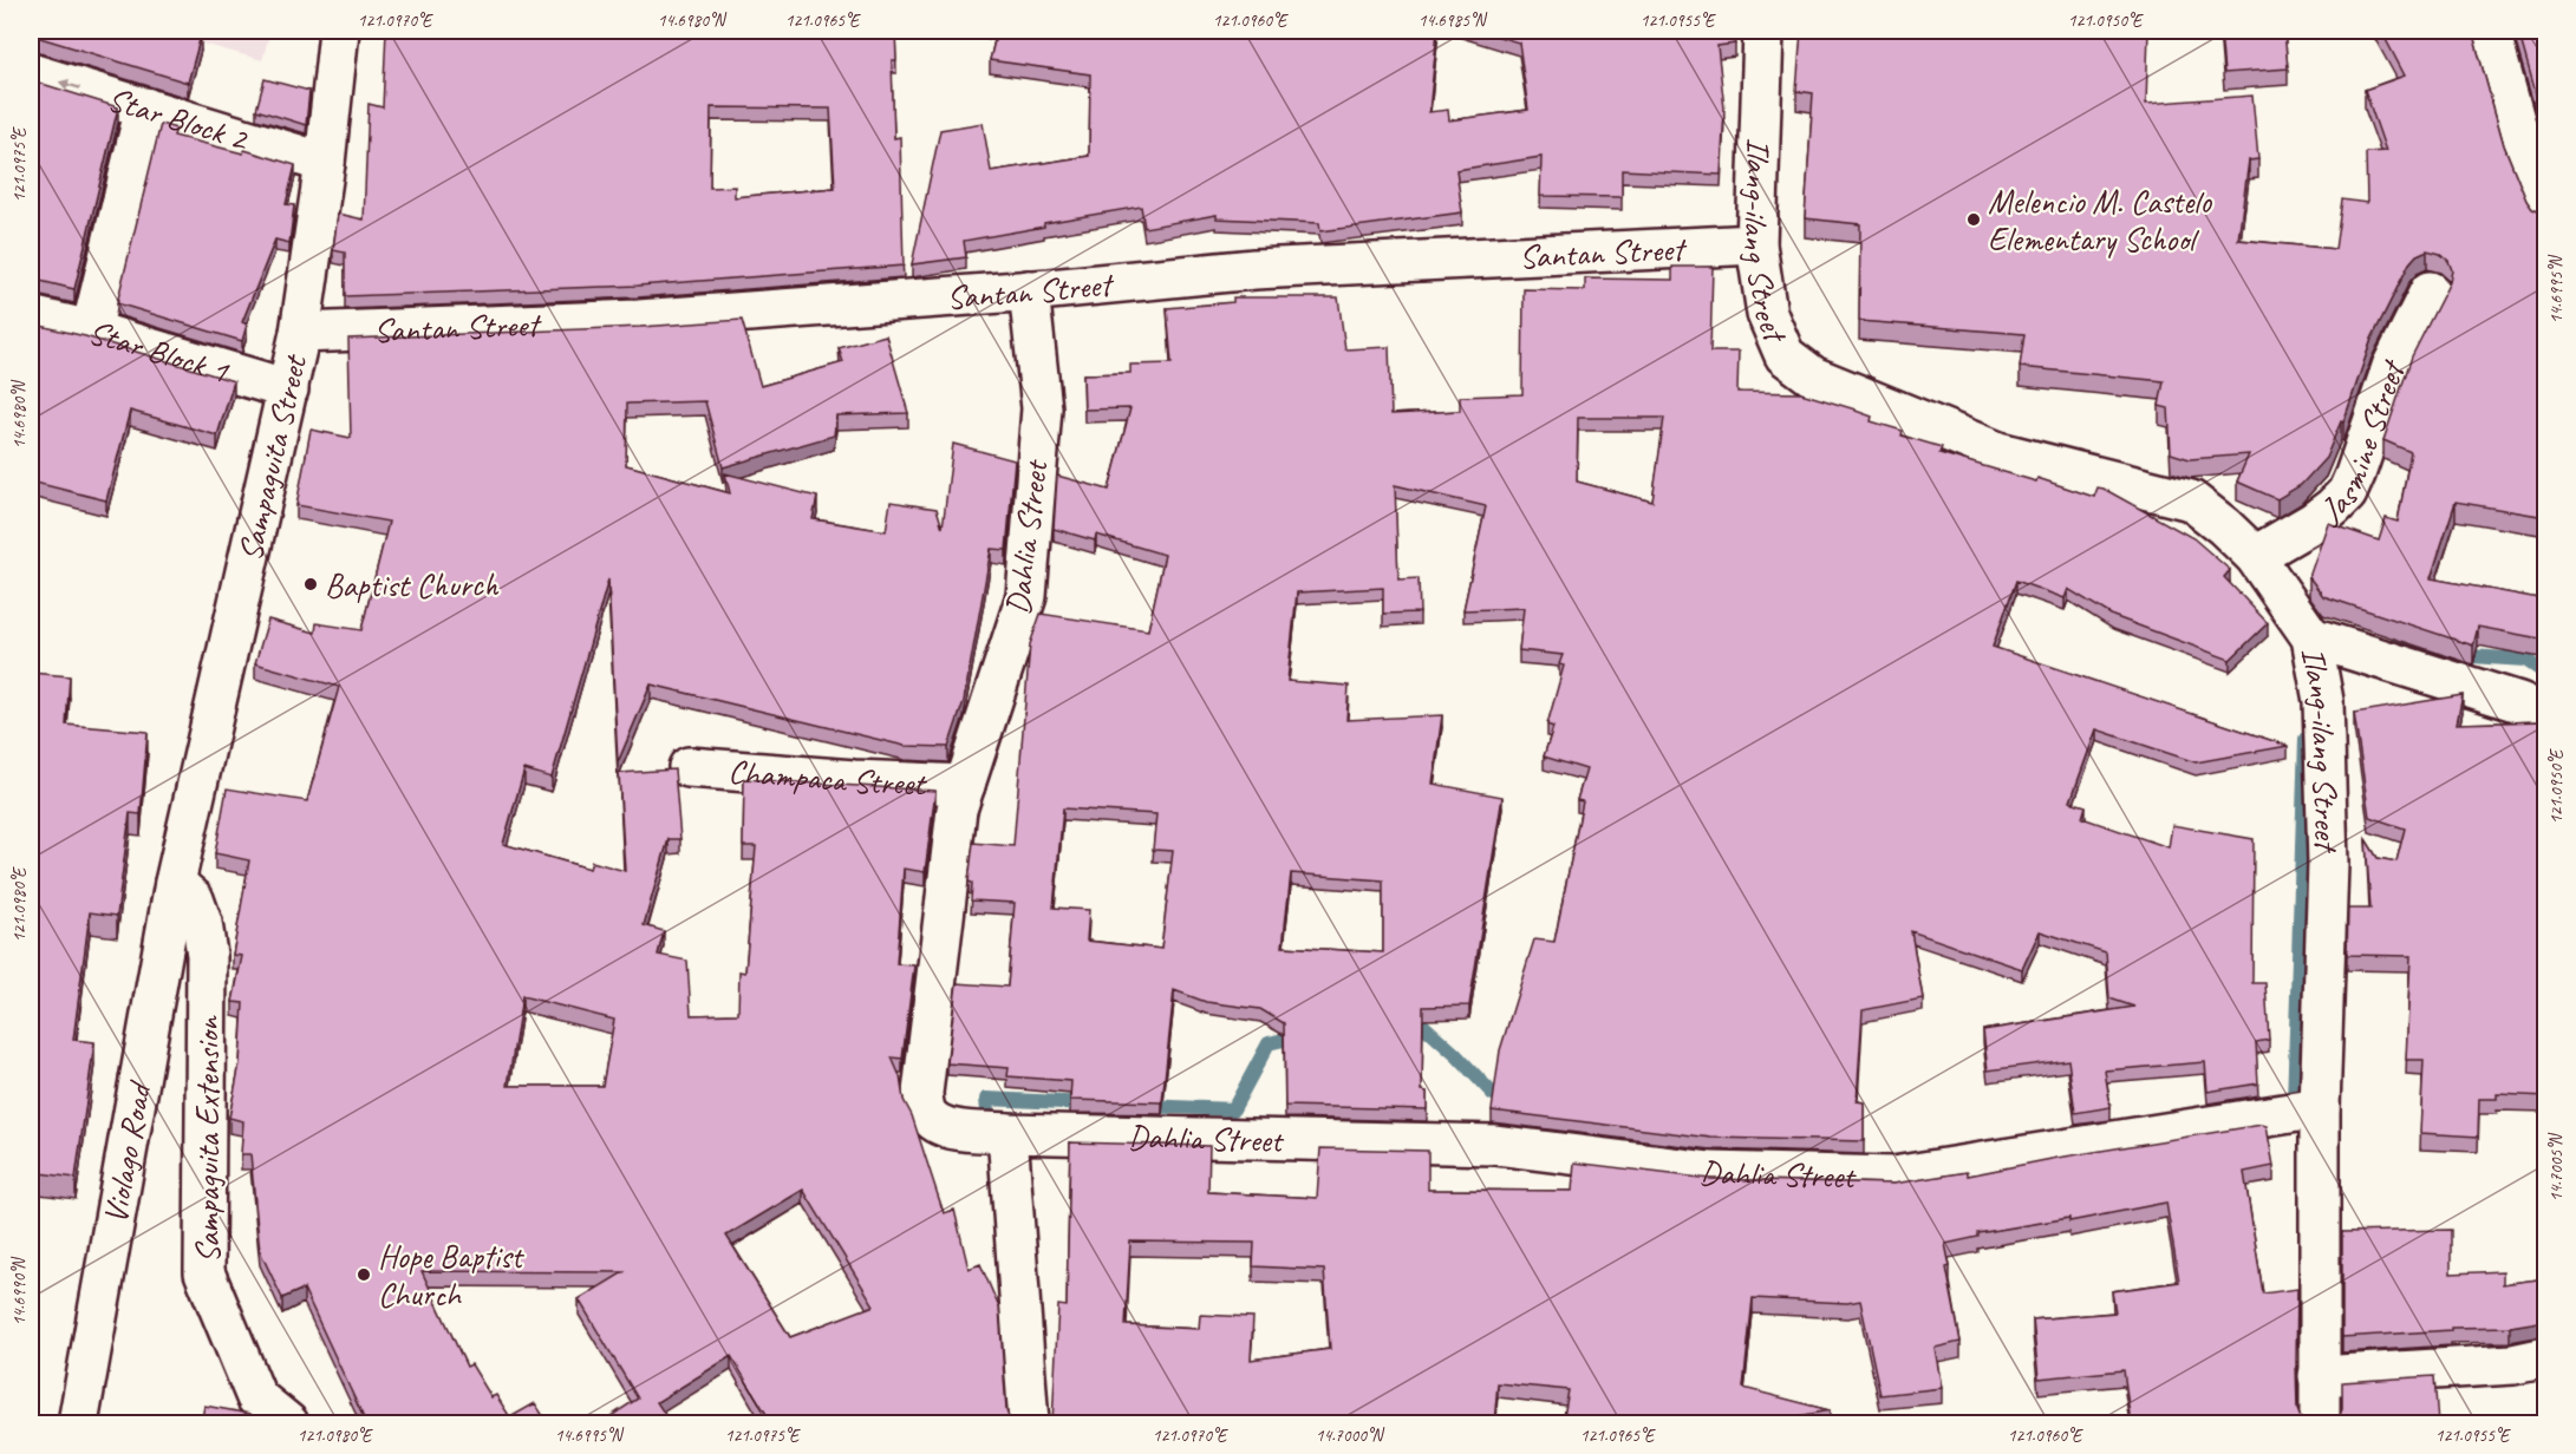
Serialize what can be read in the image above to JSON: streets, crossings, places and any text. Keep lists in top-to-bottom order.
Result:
{
  "streets": {
    "street": [
      "Star Block 2",
      "Ilang-ilang Street",
      "Santan Street",
      "Star Block 1",
      "Jasmine Street",
      "Sampaguita Street",
      "Dahlia Street",
      "Champaca Street",
      "Sampaguita Extension",
      "Violago Road"
    ]
  },
  "crossings": [
    ["Star Block 2", "Sampaguita Street"],
    ["Ilang-ilang Street", "Santan Street"],
    ["Ilang-ilang Street", "Jasmine Street"],
    ["Ilang-ilang Street", "Dahlia Street"],
    ["Santan Street", "Sampaguita Street"],
    ["Santan Street", "Dahlia Street"],
    ["Star Block 1", "Sampaguita Street"],
    ["Sampaguita Street", "Sampaguita Extension"],
    ["Sampaguita Street", "Violago Road"],
    ["Dahlia Street", "Champaca Street"],
    ["Sampaguita Extension", "Violago Road"]
  ],
  "one_way": ["Star Block 2"],
  "places": ["Melencio M. Castelo Elementary School", "Baptist Church", "Hope Baptist Church"],
  "coordinates": [
    "121.0970°E",
    "14.6980°N",
    "121.0965°E",
    "121.0960°E",
    "14.6985°N",
    "121.0955°E",
    "121.0950°E",
    "121.0975°E",
    "14.6995°N",
    "121.0980°E",
    "14.7005°N",
    "14.6990°N",
    "14.7000°N"
  ]
}
